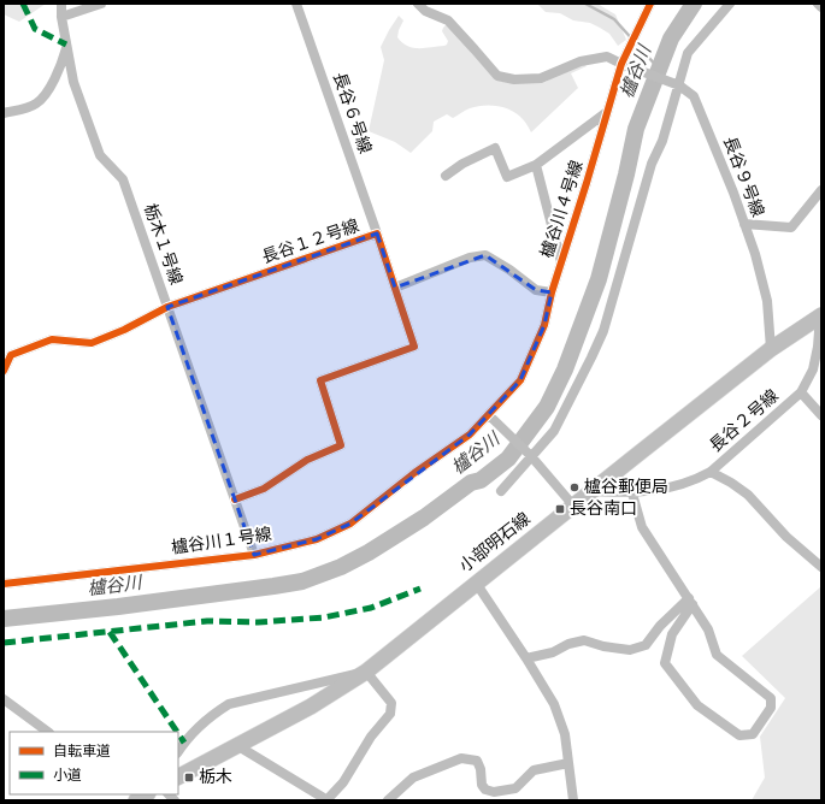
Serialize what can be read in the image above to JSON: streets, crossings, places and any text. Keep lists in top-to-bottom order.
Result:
{
  "streets": {
    "main road": ["小部明石線"],
    "street": [
      "長谷６号線",
      "長谷９号線",
      "櫨谷川４号線",
      "長谷１２号線",
      "栃木１号線",
      "長谷２号線",
      "櫨谷川１号線"
    ]
  },
  "crossings": [
    ["長谷６号線", "長谷１２号線"],
    ["長谷９号線", "櫨谷川４号線"],
    ["長谷９号線", "小部明石線"],
    ["櫨谷川４号線", "櫨谷川１号線"],
    ["長谷１２号線", "栃木１号線"],
    ["栃木１号線", "櫨谷川１号線"]
  ],
  "water": ["櫨谷川"],
  "places": {
    "other": ["櫨谷郵便局"],
    "transit": ["長谷南口", "栃木"]
  },
  "legend": ["自転車道", "小道"]
}
